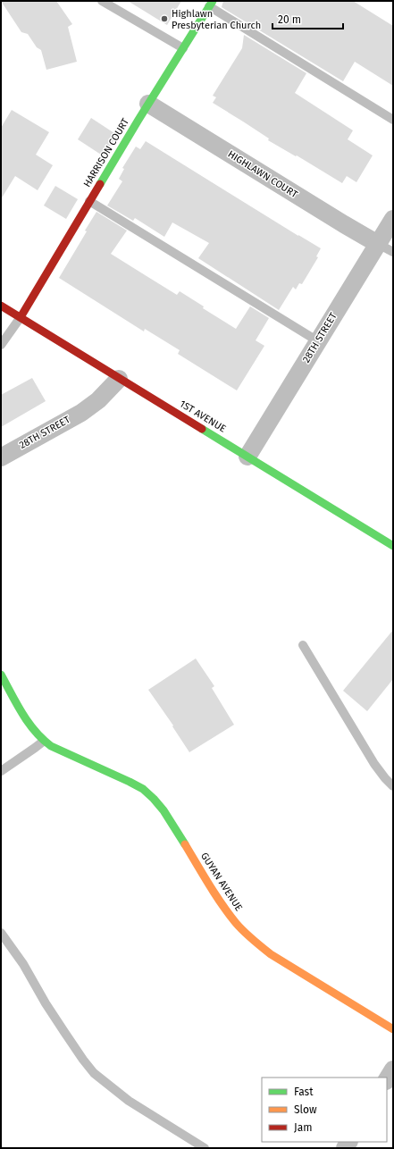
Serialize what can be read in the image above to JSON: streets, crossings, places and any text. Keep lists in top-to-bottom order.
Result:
{
  "streets": {
    "street": [
      "HARRISON COURT",
      "HIGHLAWN COURT",
      "28TH STREET",
      "1ST AVENUE",
      "GUYAN AVENUE"
    ]
  },
  "crossings": [
    ["HARRISON COURT", "HIGHLAWN COURT"],
    ["HARRISON COURT", "1ST AVENUE"],
    ["HIGHLAWN COURT", "28TH STREET"],
    ["28TH STREET", "1ST AVENUE"]
  ],
  "places": ["Highlawn Presbyterian Church"],
  "legend": ["Fast", "Slow", "Jam"],
  "scale_bar": "20 m"
}
